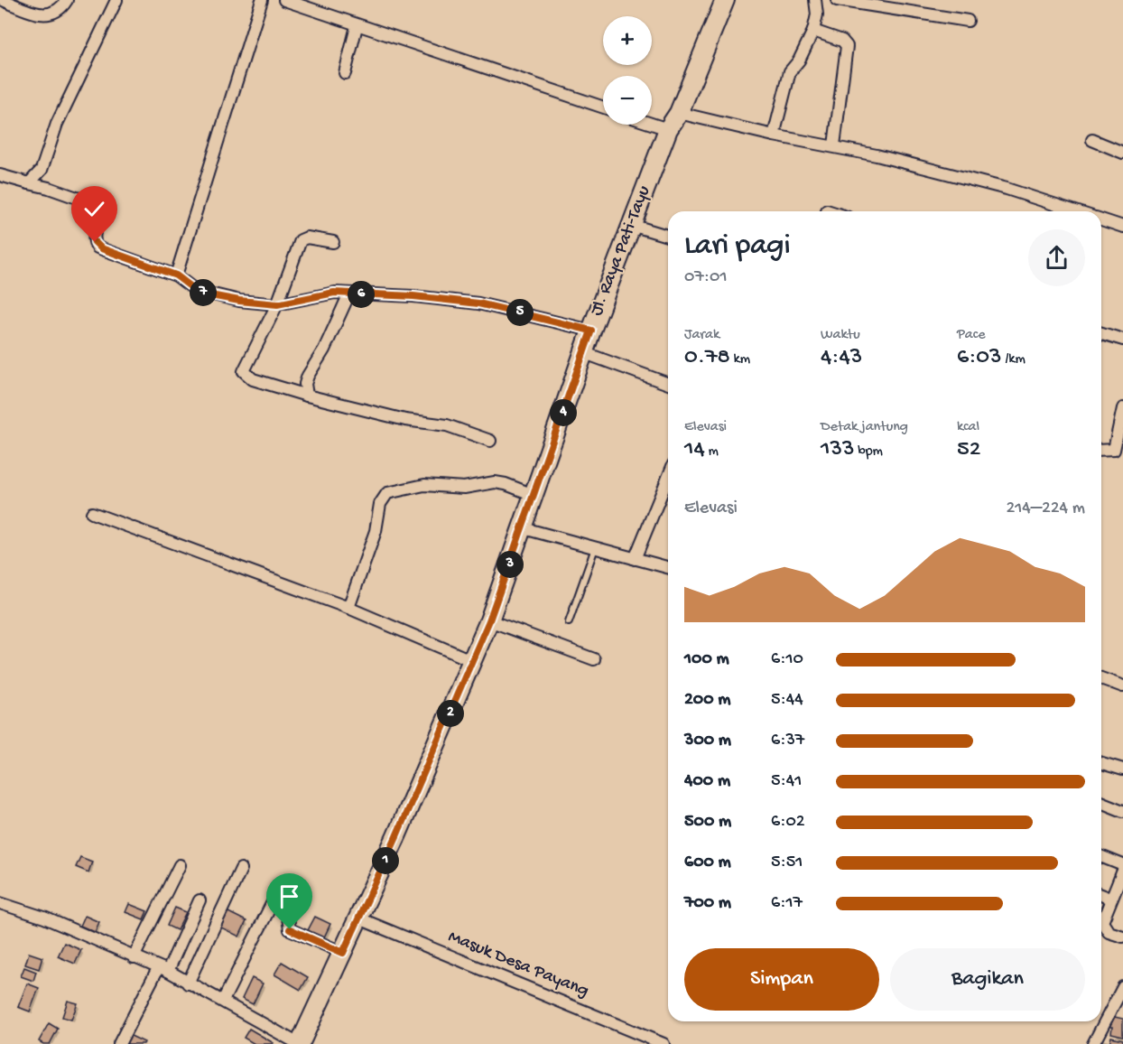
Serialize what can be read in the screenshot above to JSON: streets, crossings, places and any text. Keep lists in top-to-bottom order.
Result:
{
  "streets": {
    "main road": ["Jl. Raya Pati-Tayu"],
    "street": ["Masuk Desa Payang"]
  },
  "crossings": [
    ["Jl. Raya Pati-Tayu", "Masuk Desa Payang"]
  ],
  "page": {
    "map_buttons": ["+", "−"],
    "heading": ["Lari pagi", "07:01"],
    "pins": [
      "7",
      "6",
      "5",
      "4",
      "3",
      "2",
      "1"
    ],
    "stats": [
      ["Jarak", "0.78 km"],
      ["Waktu", "4:43"],
      ["Pace", "6:03 /km"],
      ["Elevasi", "14 m"],
      ["Detak jantung", "133 bpm"],
      ["kcal", "52"]
    ],
    "chart": ["Elevasi", "214–224 m"],
    "list": [
      {
        "name": "100 m",
        "note": "6:10"
      },
      {
        "name": "200 m",
        "note": "5:44"
      },
      {
        "name": "300 m",
        "note": "6:37"
      },
      {
        "name": "400 m",
        "note": "5:41"
      },
      {
        "name": "500 m",
        "note": "6:02"
      },
      {
        "name": "600 m",
        "note": "5:51"
      },
      {
        "name": "700 m",
        "note": "6:17"
      }
    ],
    "buttons": ["Simpan", "Bagikan"]
  }
}
